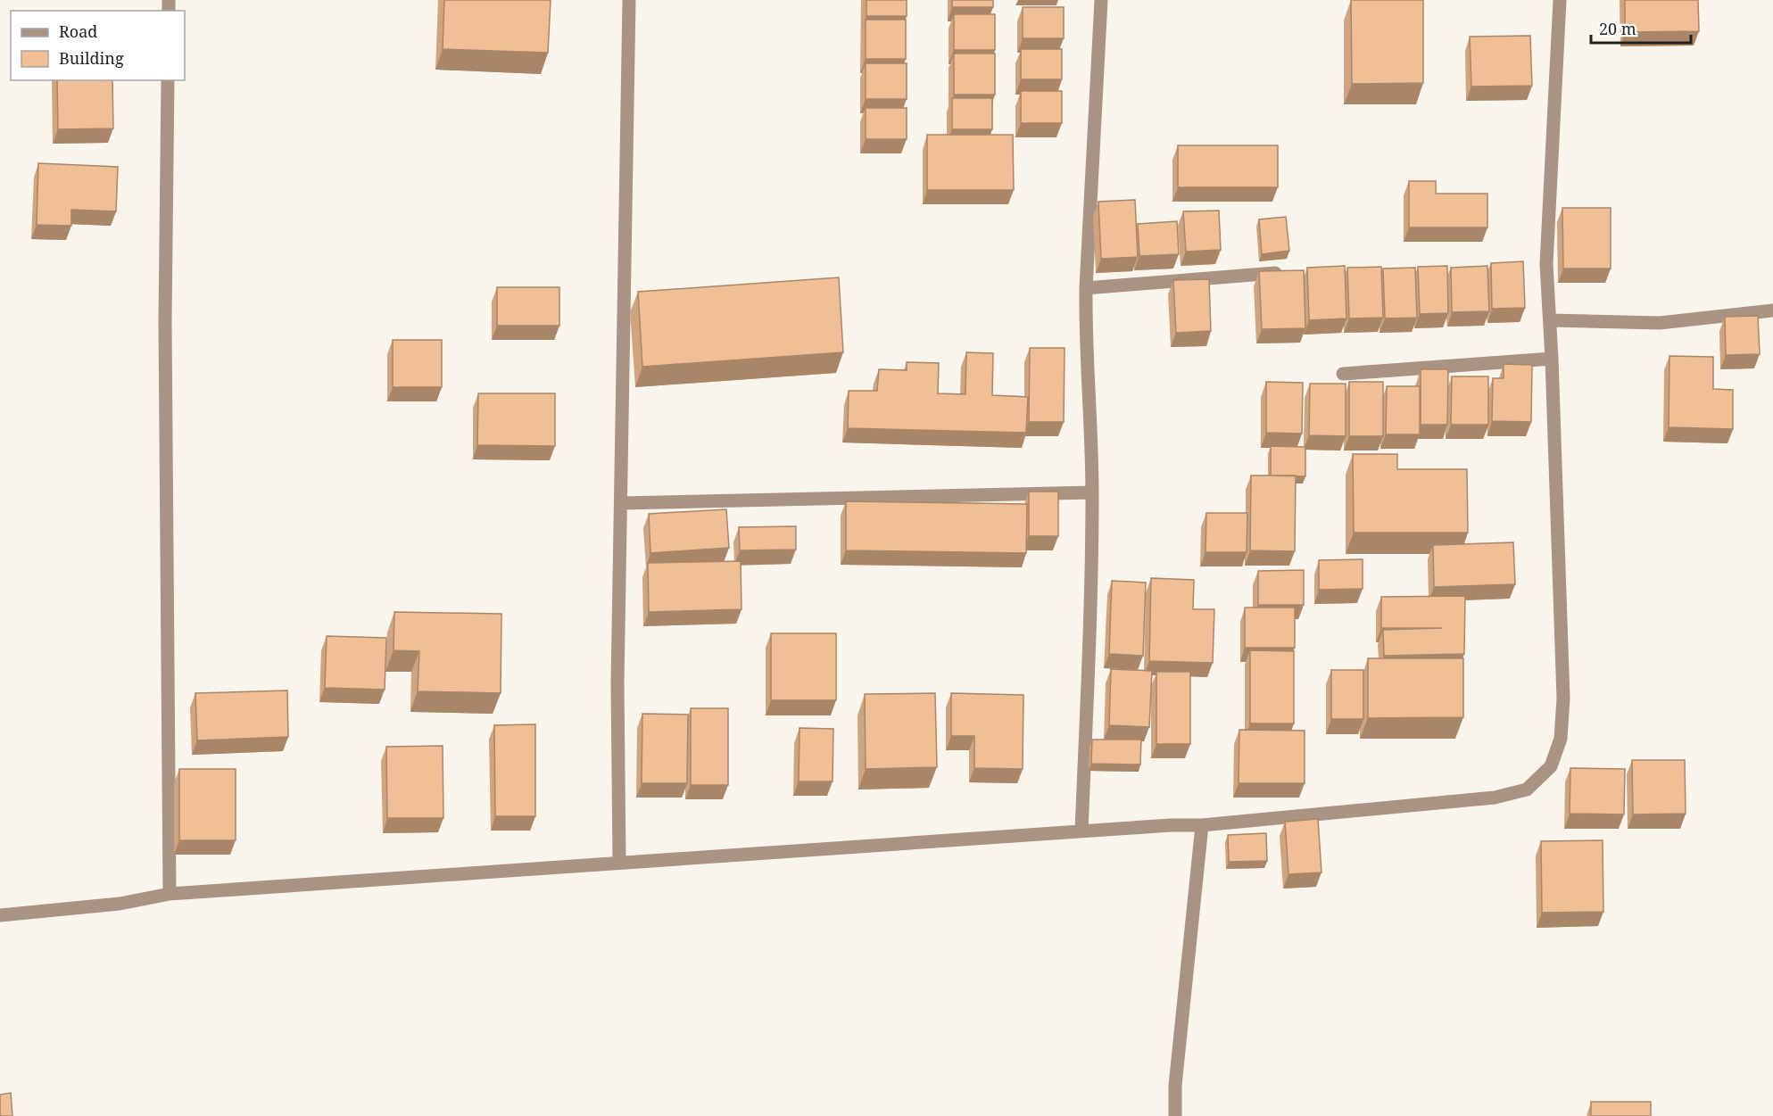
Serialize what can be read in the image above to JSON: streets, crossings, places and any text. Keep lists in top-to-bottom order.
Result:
{
  "legend": ["Road", "Building"],
  "scale_bar": "20 m"
}
